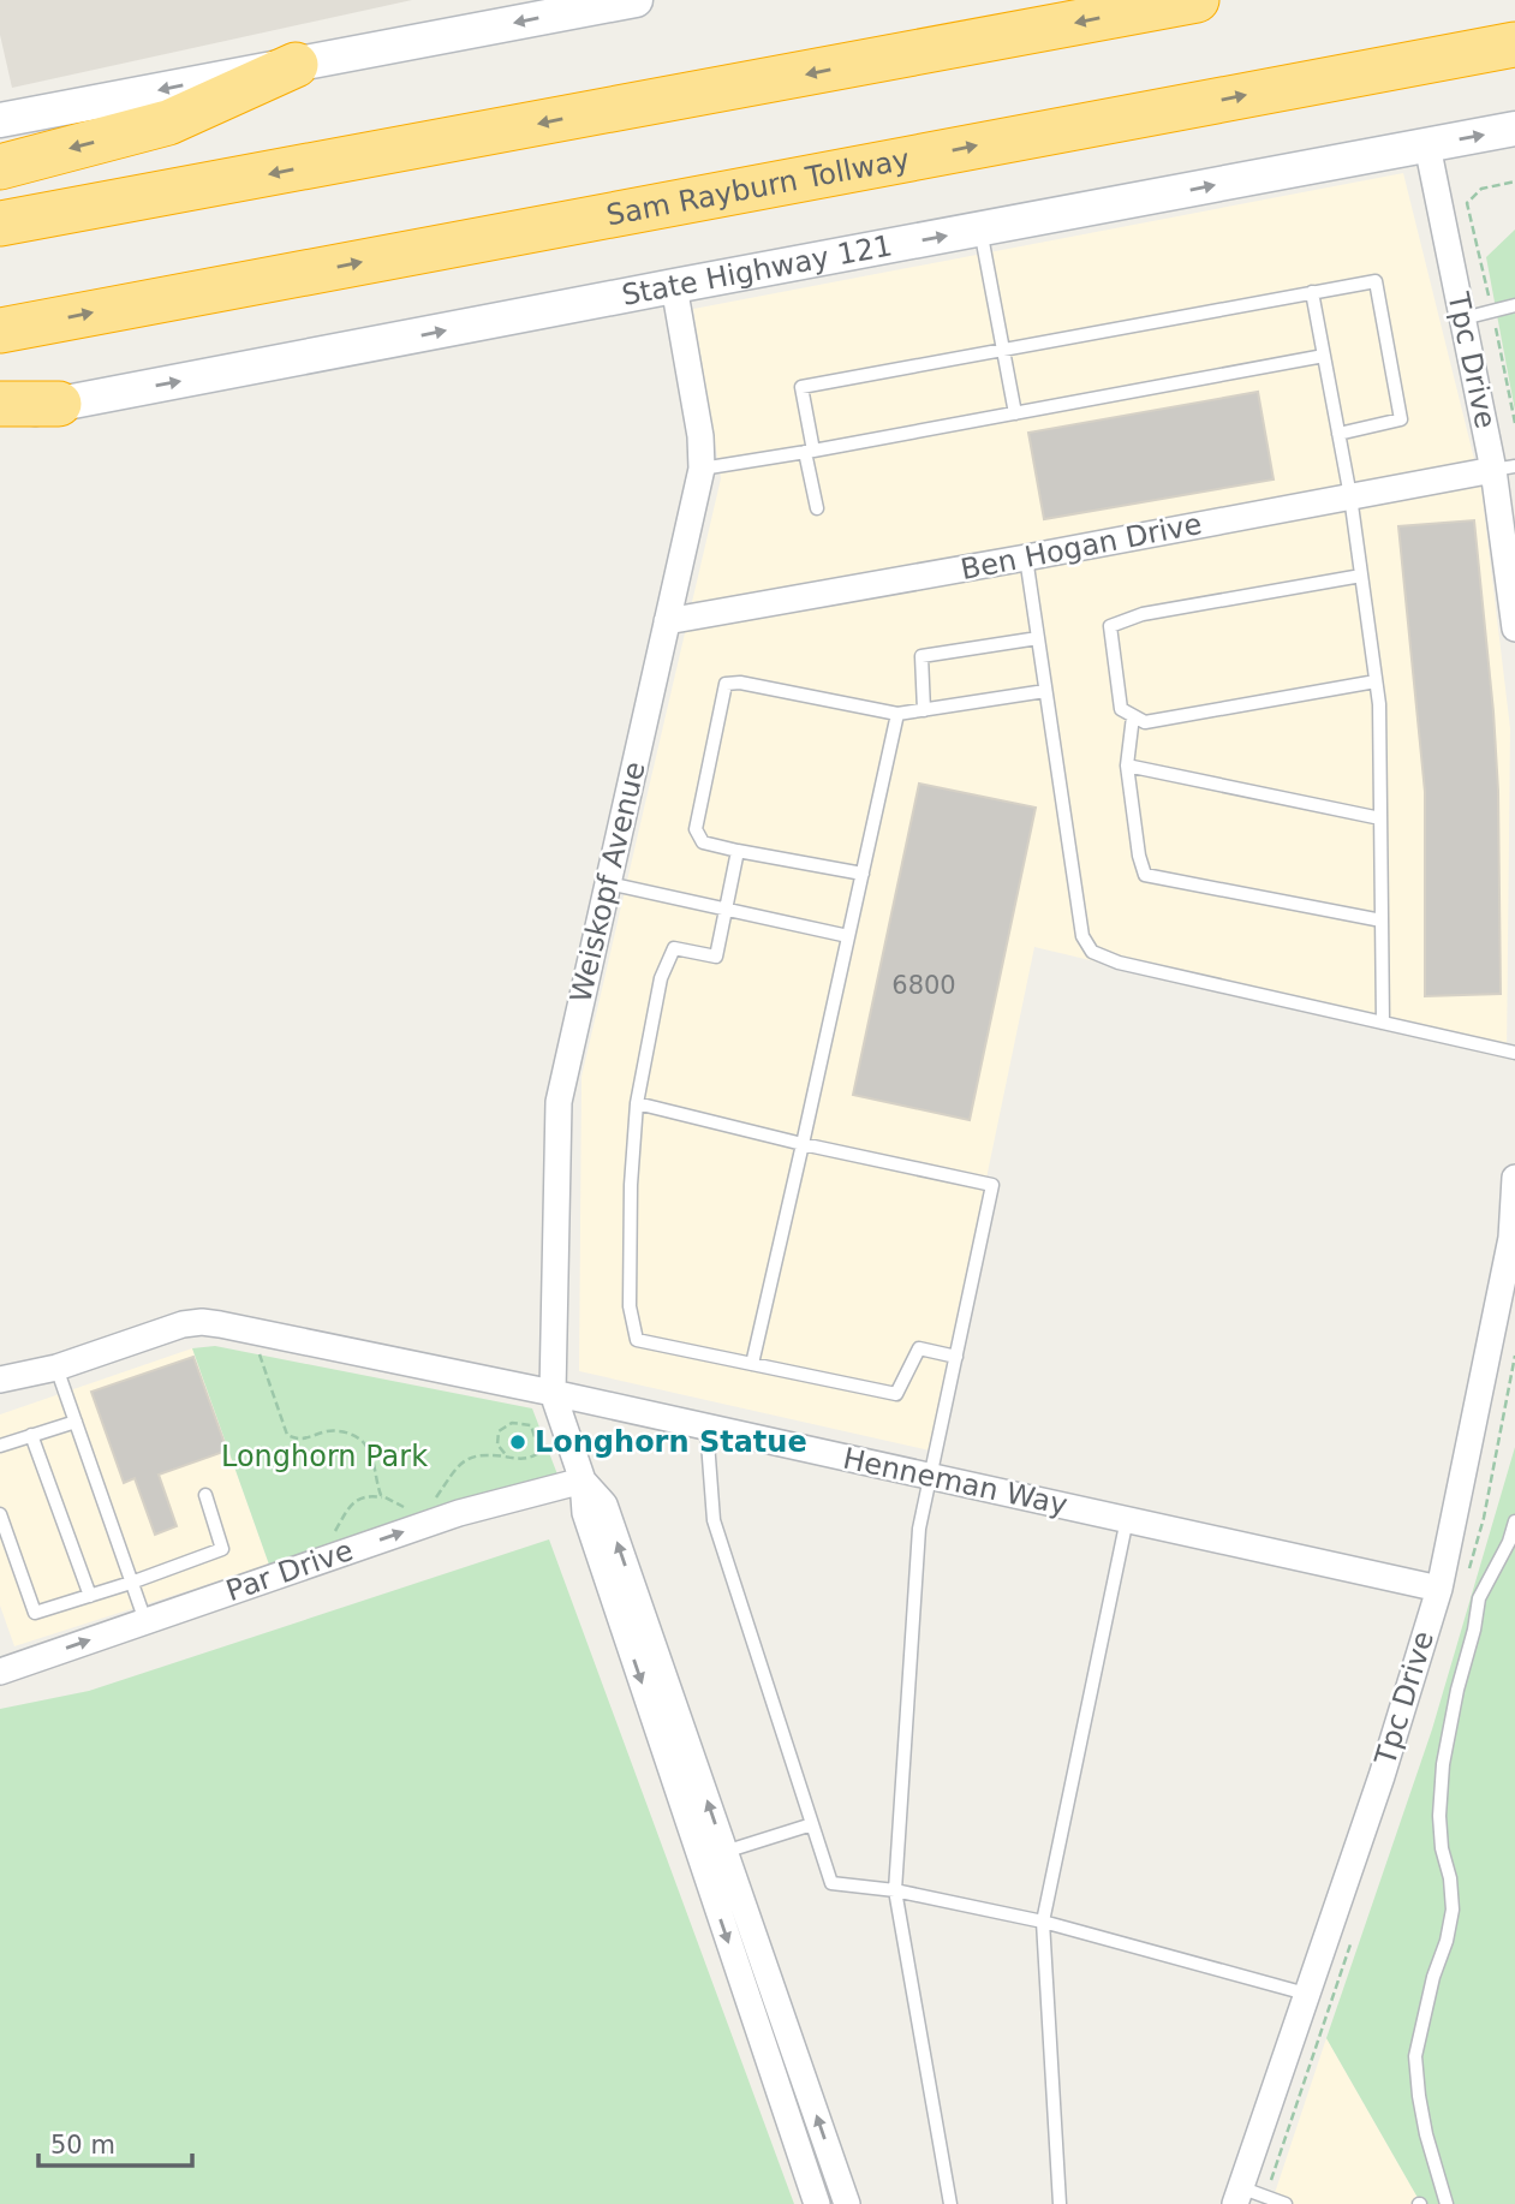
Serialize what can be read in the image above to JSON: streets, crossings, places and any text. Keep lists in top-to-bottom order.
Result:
{
  "streets": {
    "highway": ["Sam Rayburn Tollway"],
    "main road": ["State Highway 121"],
    "street": [
      "Tpc Drive",
      "Ben Hogan Drive",
      "Weiskopf Avenue",
      "Henneman Way",
      "Par Drive"
    ]
  },
  "crossings": [
    ["State Highway 121", "Tpc Drive"],
    ["State Highway 121", "Weiskopf Avenue"],
    ["Tpc Drive", "Ben Hogan Drive"],
    ["Tpc Drive", "Henneman Way"],
    ["Ben Hogan Drive", "Weiskopf Avenue"],
    ["Weiskopf Avenue", "Henneman Way"],
    ["Weiskopf Avenue", "Par Drive"]
  ],
  "one_way": ["Par Drive"],
  "parks": ["Longhorn Park"],
  "places": ["Longhorn Statue"],
  "house_numbers": ["6800"],
  "scale_bar": "50 m"
}
